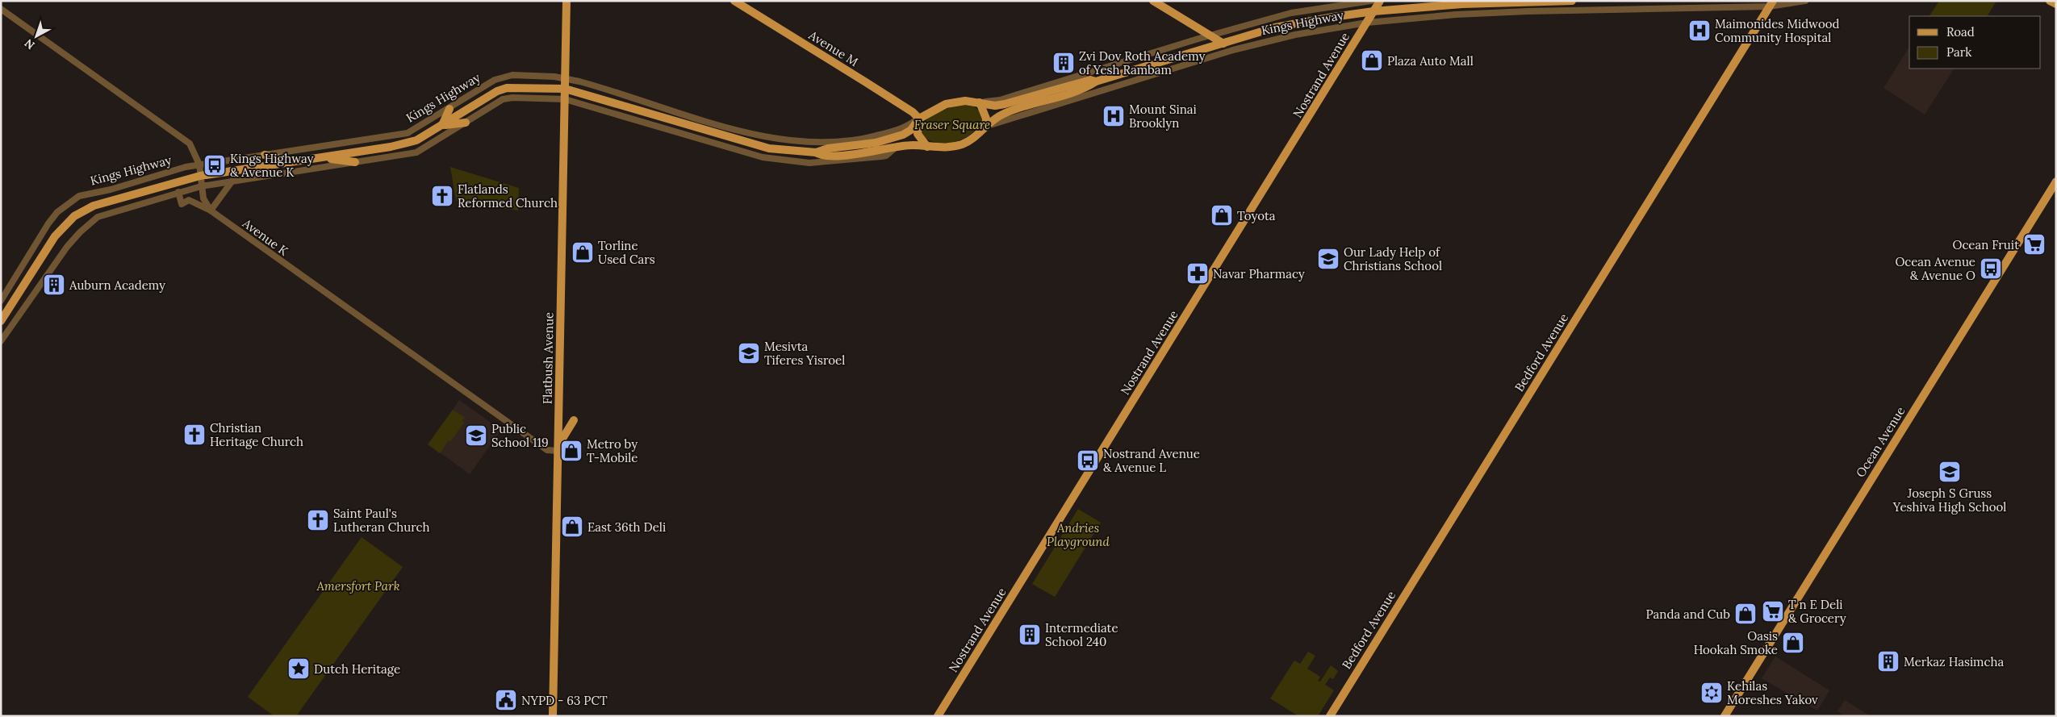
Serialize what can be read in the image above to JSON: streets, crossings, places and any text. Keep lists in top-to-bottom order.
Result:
{
  "streets": {
    "main road": [
      "Kings Highway",
      "Avenue M",
      "Nostrand Avenue",
      "Bedford Avenue",
      "Flatbush Avenue",
      "Ocean Avenue"
    ],
    "street": ["Avenue K"]
  },
  "crossings": [
    ["Kings Highway", "Avenue M"],
    ["Kings Highway", "Nostrand Avenue"],
    ["Kings Highway", "Avenue K"],
    ["Kings Highway", "Bedford Avenue"],
    ["Kings Highway", "Flatbush Avenue"],
    ["Avenue K", "Flatbush Avenue"]
  ],
  "parks": ["Fraser Square", "Andries Playground", "Amersfort Park"],
  "places": {
    "hospital": ["Maimonides Midwood Community Hospital", "Mount Sinai Brooklyn"],
    "shop": [
      "Plaza Auto Mall",
      "Toyota",
      "Torline Used Cars",
      "Metro by T-Mobile",
      "East 36th Deli",
      "Panda and Cub",
      "Oasis Hookah Smoke"
    ],
    "building": [
      "Zvi Dov Roth Academy of Yesh Rambam",
      "Auburn Academy",
      "Intermediate School 240",
      "Merkaz Hasimcha"
    ],
    "bus stop": ["Kings Highway & Avenue K", "Ocean Avenue & Avenue O", "Nostrand Avenue & Avenue L"],
    "church": ["Flatlands Reformed Church", "Christian Heritage Church", "Saint Paul's Lutheran Church"],
    "supermarket": ["Ocean Fruit", "T n E Deli & Grocery"],
    "school or university": [
      "Our Lady Help of Christians School",
      "Mesivta Tiferes Yisroel",
      "Public School 119",
      "Joseph S Gruss Yeshiva High School"
    ],
    "pharmacy": ["Navar Pharmacy"],
    "place": ["Dutch Heritage"],
    "synagogue": ["Kehilas Moreshes Yakov"],
    "public building": ["NYPD - 63 PCT"]
  },
  "legend": ["Road", "Park"],
  "north": "bottom left"
}
